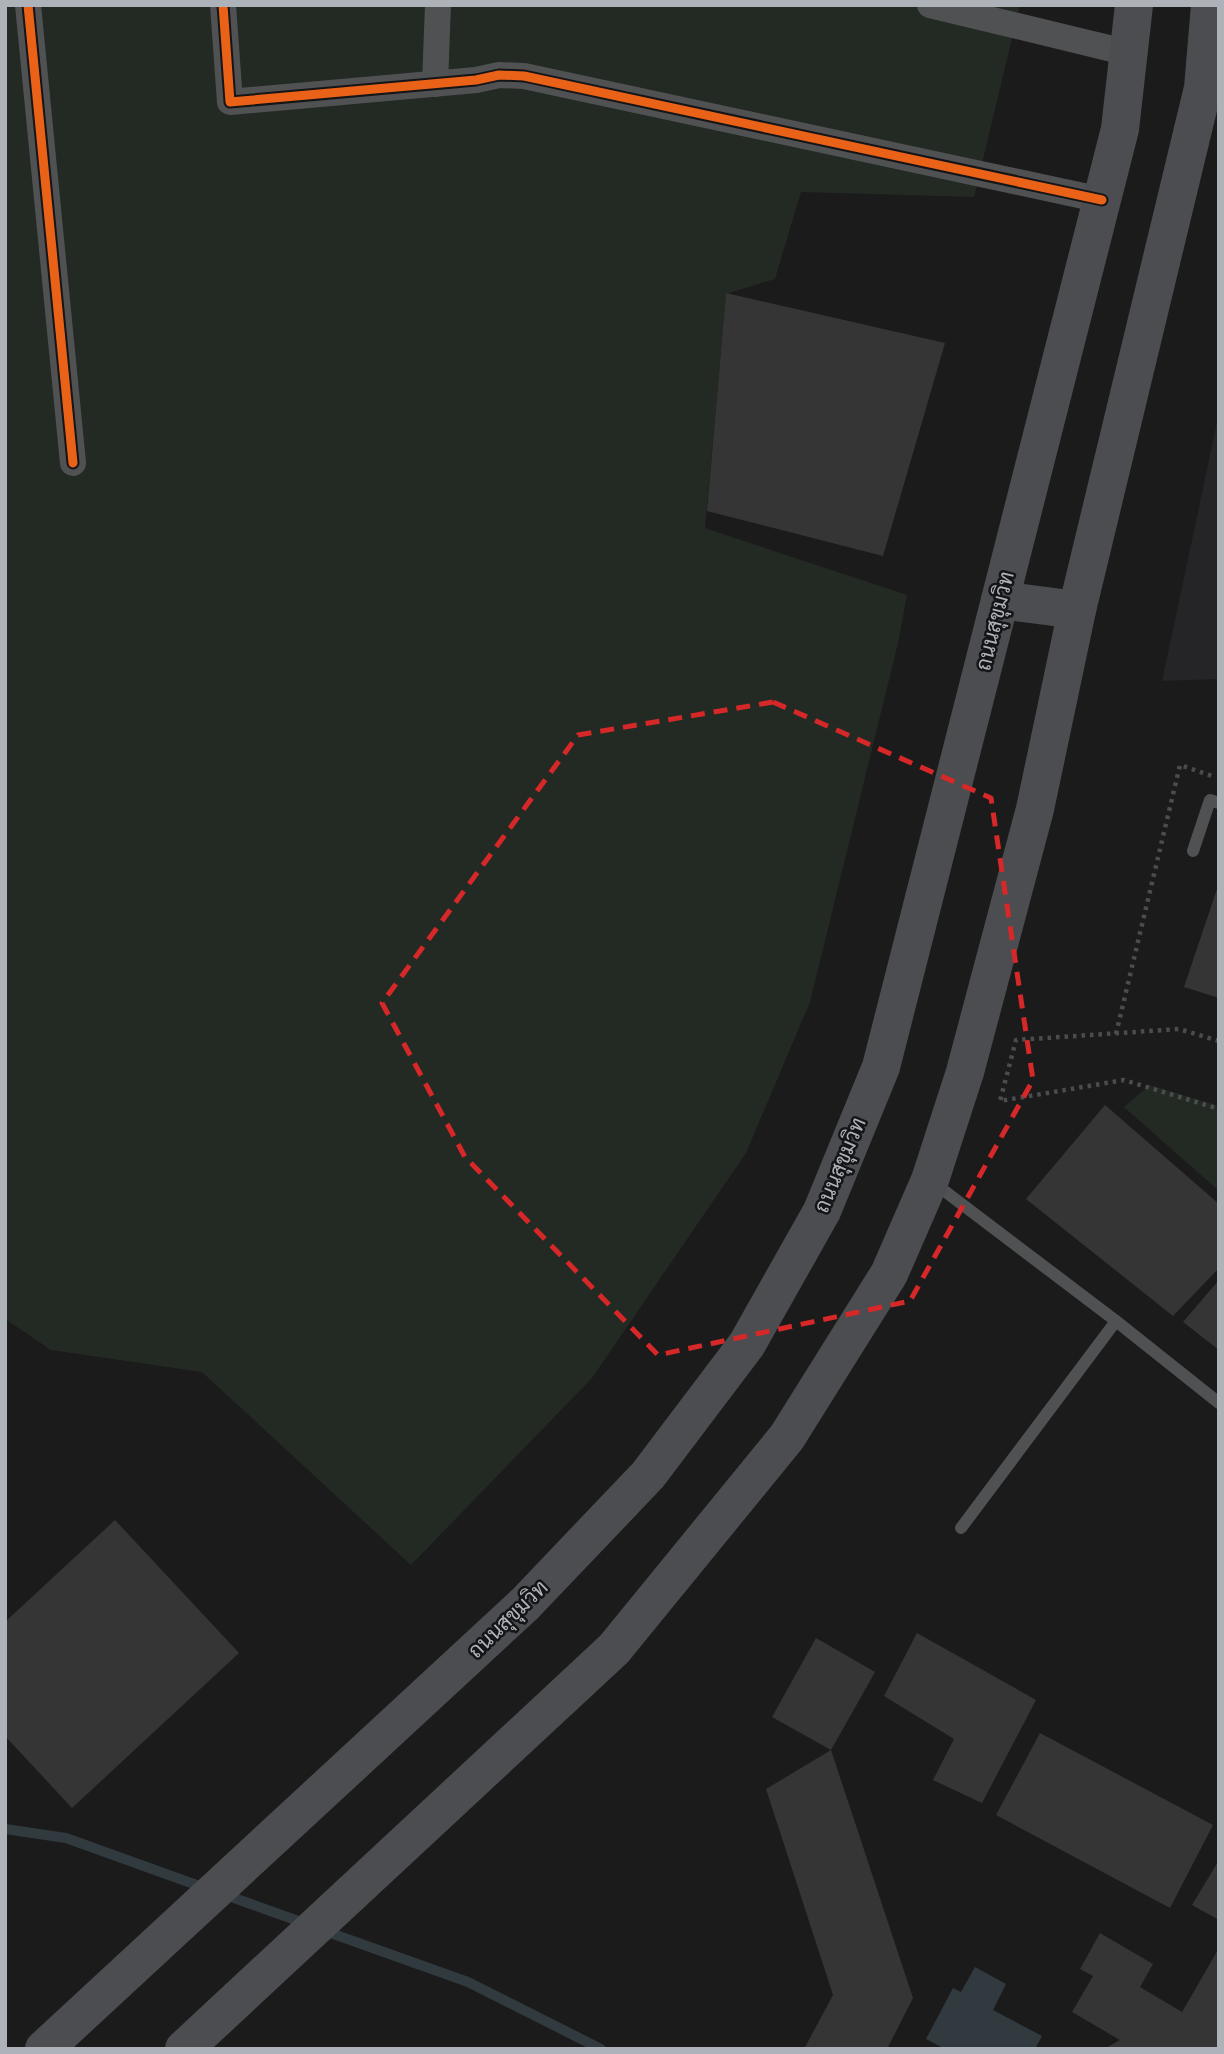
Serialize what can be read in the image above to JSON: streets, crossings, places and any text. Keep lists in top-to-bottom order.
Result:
{
  "streets": {
    "highway": ["ถนนสุขุมวิท"]
  }
}
